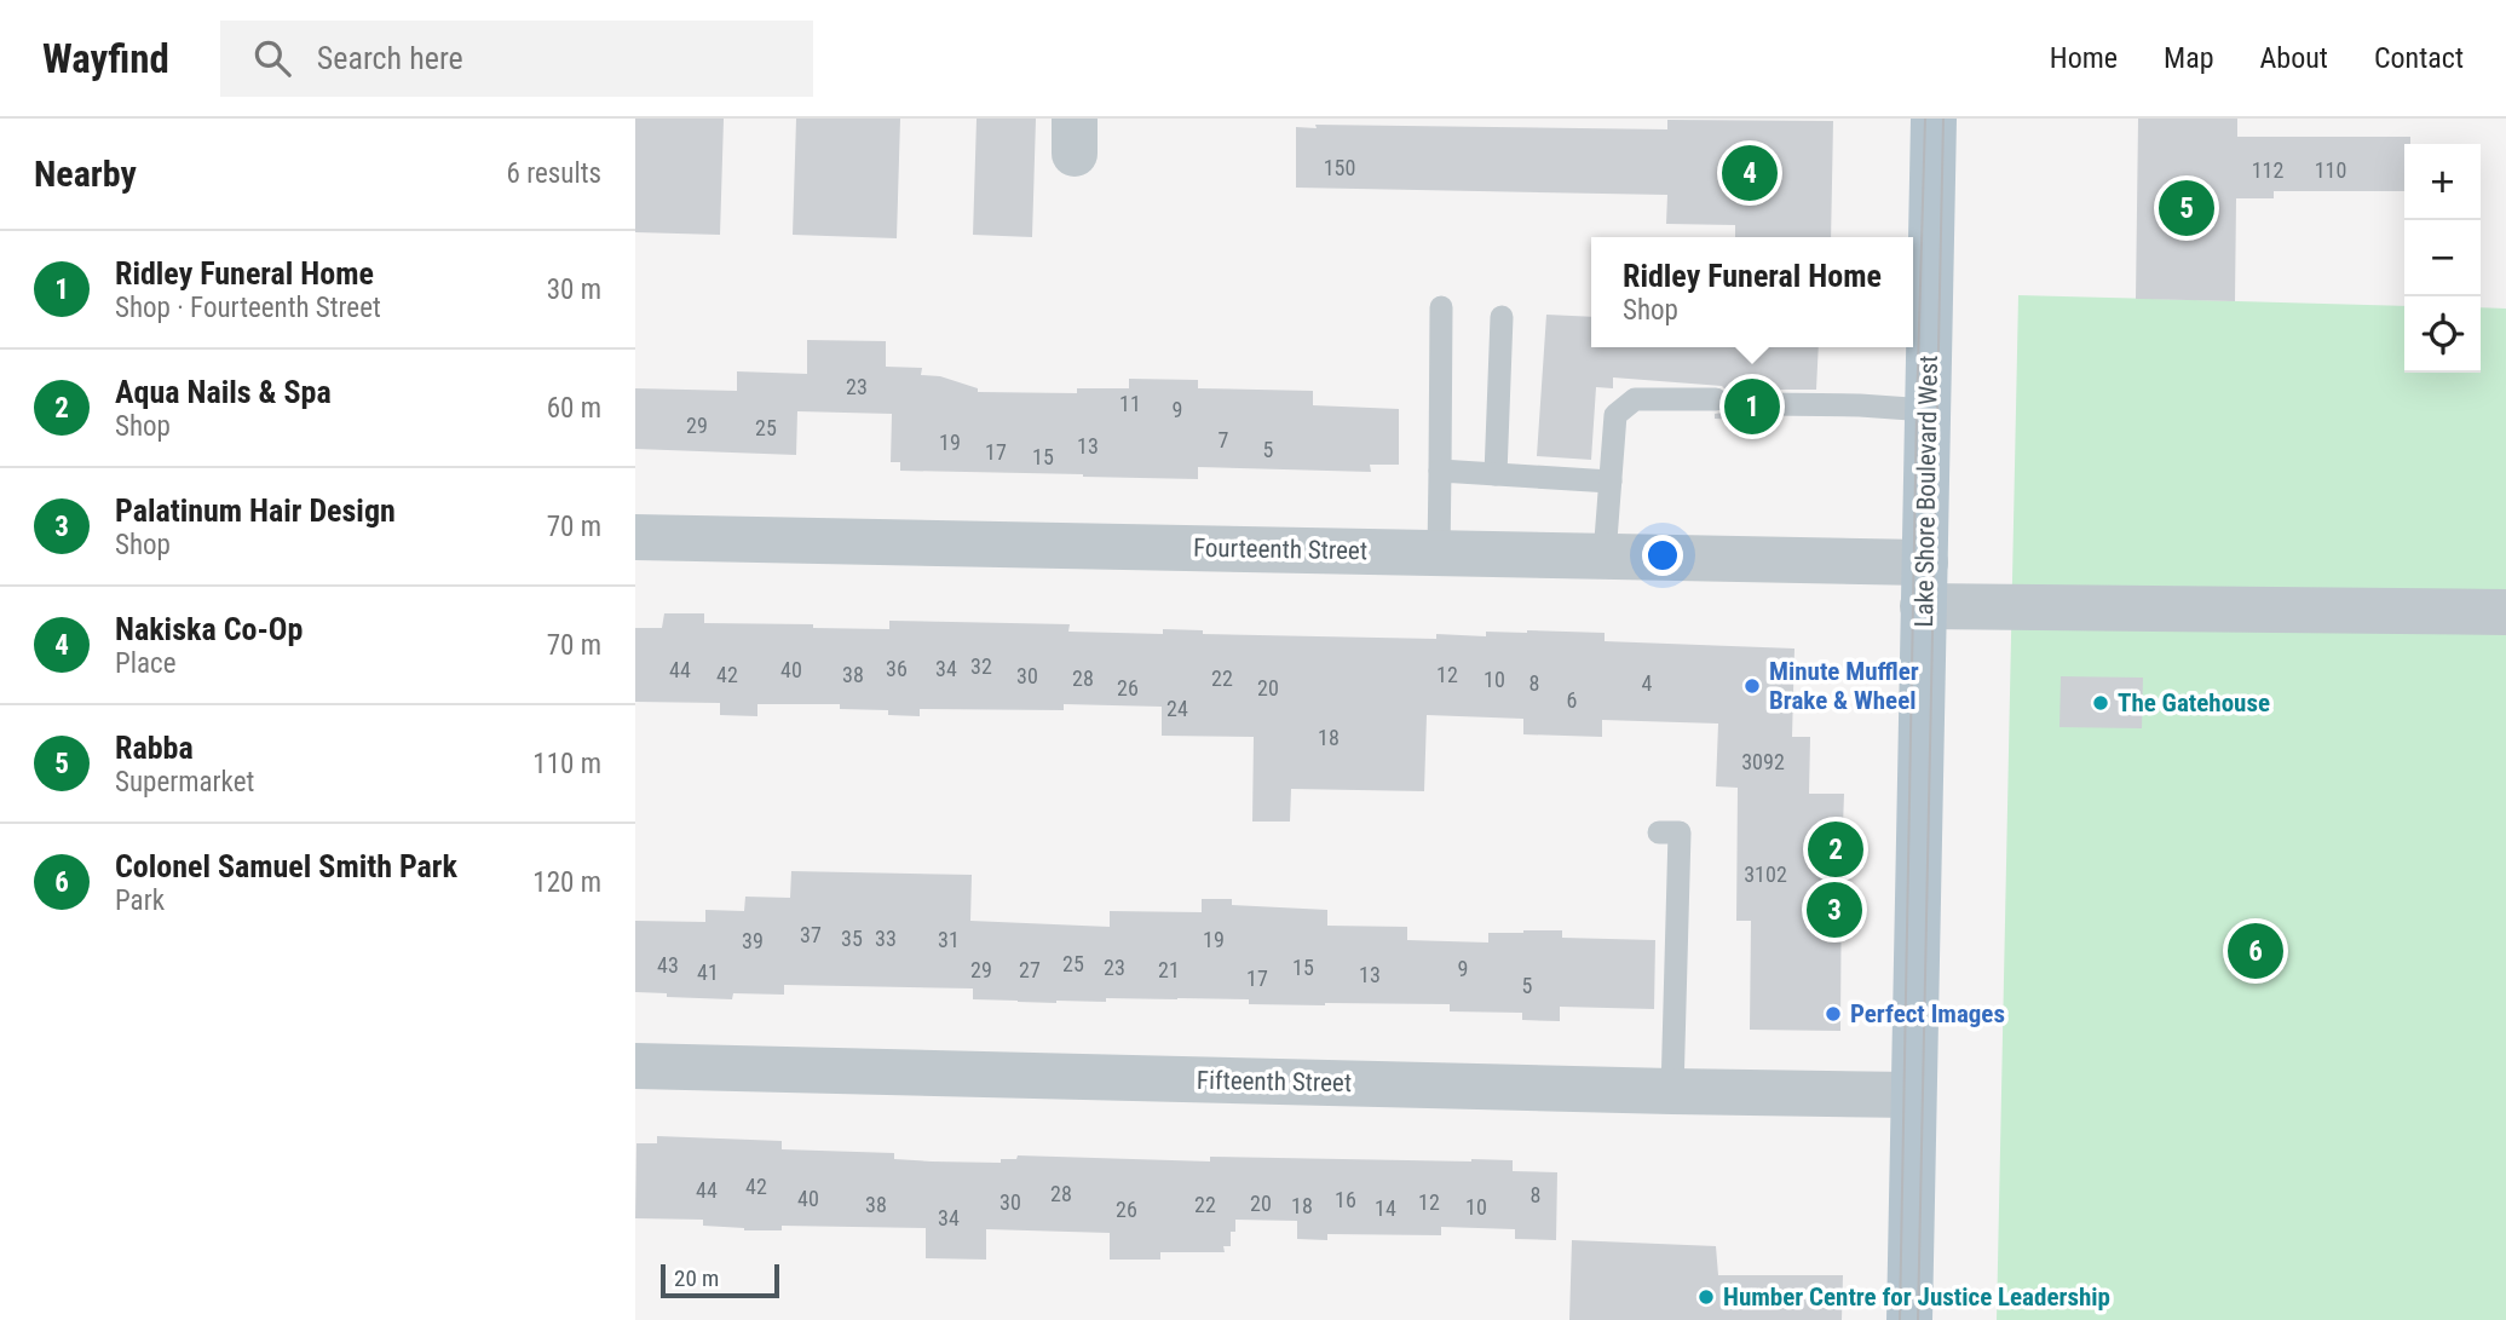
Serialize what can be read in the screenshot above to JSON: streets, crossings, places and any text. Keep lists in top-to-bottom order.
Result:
{
  "streets": {
    "main road": ["Lake Shore Boulevard West"],
    "street": ["Fourteenth Street", "Fifteenth Street"]
  },
  "crossings": [
    ["Lake Shore Boulevard West", "Fourteenth Street"],
    ["Lake Shore Boulevard West", "Fifteenth Street"]
  ],
  "places": [
    "Minute Muffler Brake & Wheel",
    "The Gatehouse",
    "Perfect Images",
    "Humber Centre for Justice Leadership"
  ],
  "house_numbers": [
    "150",
    "112",
    "110",
    "23",
    "11",
    "9",
    "29",
    "25",
    "7",
    "19",
    "13",
    "5",
    "17",
    "15",
    "32",
    "36",
    "34",
    "44",
    "40",
    "42",
    "38",
    "12",
    "30",
    "28",
    "22",
    "10",
    "8",
    "4",
    "26",
    "20",
    "6",
    "24",
    "18",
    "3092",
    "3102",
    "37",
    "35",
    "33",
    "31",
    "19",
    "39",
    "25",
    "43",
    "23",
    "15",
    "9",
    "29",
    "27",
    "21",
    "41",
    "13",
    "17",
    "5",
    "42",
    "44",
    "28",
    "8",
    "40",
    "16",
    "30",
    "12",
    "20",
    "38",
    "22",
    "18",
    "10",
    "14",
    "26",
    "34"
  ],
  "scale_bar": "20 m",
  "page": {
    "header": "Wayfind",
    "search": "Search here",
    "nav": [
      "Home",
      "Map",
      "About",
      "Contact"
    ],
    "heading": ["Nearby", "6 results"],
    "pins": [
      "4",
      "5",
      "1",
      "2",
      "3",
      "6"
    ],
    "map_buttons": ["+", "−"],
    "list": [
      {
        "mark": "1",
        "name": "Ridley Funeral Home",
        "note": "Shop · Fourteenth Street",
        "value": "30 m"
      },
      {
        "mark": "2",
        "name": "Aqua Nails & Spa",
        "note": "Shop",
        "value": "60 m"
      },
      {
        "mark": "3",
        "name": "Palatinum Hair Design",
        "note": "Shop",
        "value": "70 m"
      },
      {
        "mark": "4",
        "name": "Nakiska Co-Op",
        "note": "Place",
        "value": "70 m"
      },
      {
        "mark": "5",
        "name": "Rabba",
        "note": "Supermarket",
        "value": "110 m"
      },
      {
        "mark": "6",
        "name": "Colonel Samuel Smith Park",
        "note": "Park",
        "value": "120 m"
      }
    ],
    "popup": ["Ridley Funeral Home", "Shop"],
    "scale": "20 m"
  }
}
